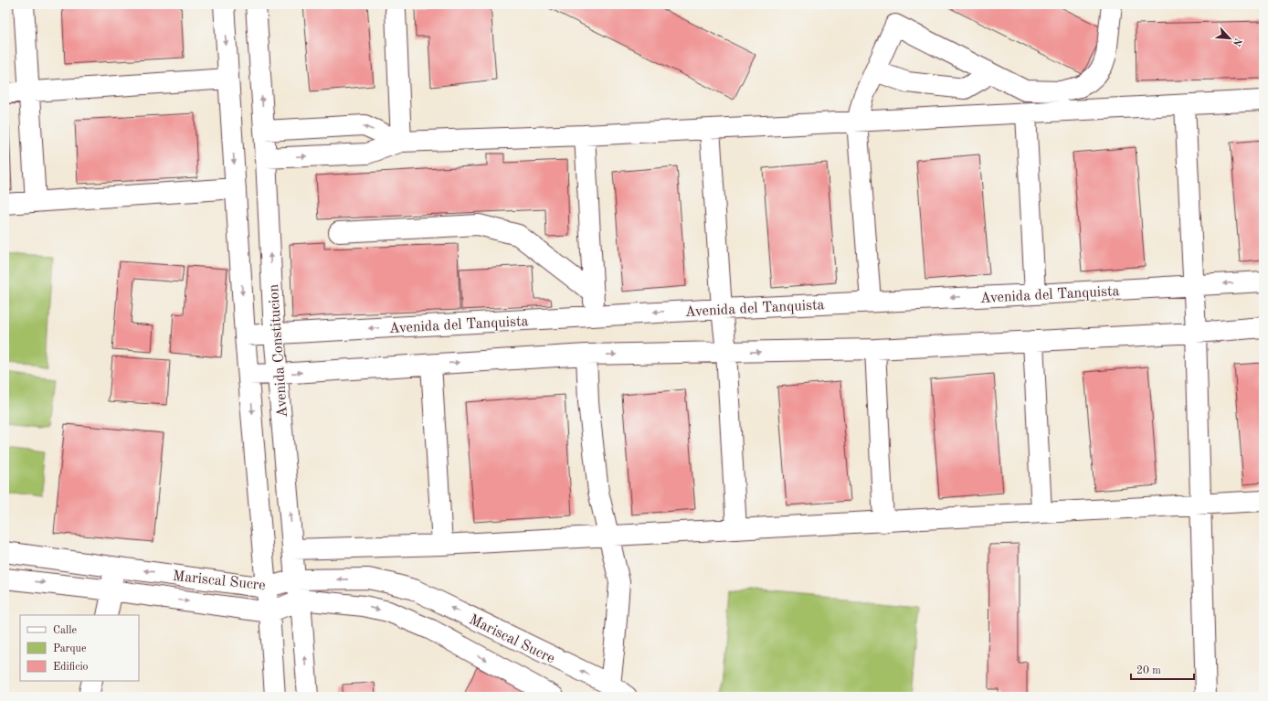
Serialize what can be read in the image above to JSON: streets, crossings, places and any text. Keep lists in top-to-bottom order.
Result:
{
  "streets": {
    "lane": ["Avenida del Tanquista", "Avenida Constitucion", "Mariscal Sucre"]
  },
  "crossings": [
    ["Avenida del Tanquista", "Avenida Constitucion"],
    ["Avenida Constitucion", "Mariscal Sucre"]
  ],
  "legend": ["Calle", "Parque", "Edificio"],
  "scale_bar": "20 m",
  "north": "bottom right"
}
